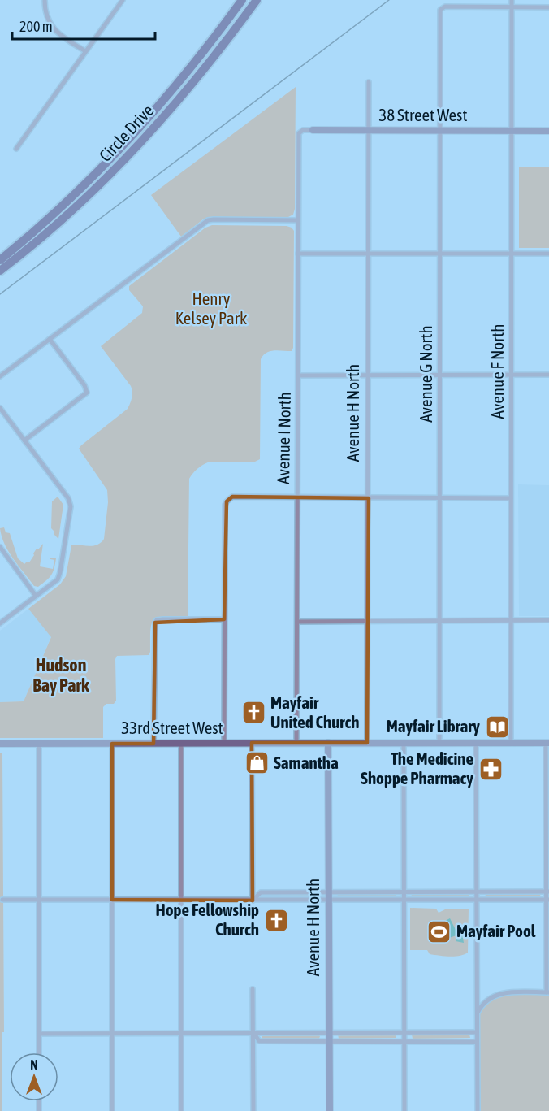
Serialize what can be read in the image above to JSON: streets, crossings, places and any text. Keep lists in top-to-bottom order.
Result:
{
  "streets": {
    "highway": ["Circle Drive"],
    "street": [
      "38 Street West",
      "Avenue F North",
      "Avenue G North",
      "Avenue H North",
      "Avenue I North",
      "33rd Street West"
    ]
  },
  "crossings": [
    ["38 Street West", "Avenue F North"],
    ["38 Street West", "Avenue G North"],
    ["38 Street West", "Avenue H North"],
    ["38 Street West", "Avenue I North"],
    ["Avenue F North", "Avenue G North"],
    ["Avenue F North", "33rd Street West"],
    ["Avenue G North", "33rd Street West"],
    ["Avenue H North", "33rd Street West"],
    ["Avenue I North", "33rd Street West"]
  ],
  "districts": ["Hudson Bay Park"],
  "parks": ["Henry Kelsey Park"],
  "places": {
    "church": ["Mayfair United Church", "Hope Fellowship Church"],
    "library": ["Mayfair Library"],
    "shop": ["Samantha"],
    "pharmacy": ["The Medicine Shoppe Pharmacy"],
    "sports": ["Mayfair Pool"]
  },
  "scale_bar": "200 m",
  "north": "top"
}
